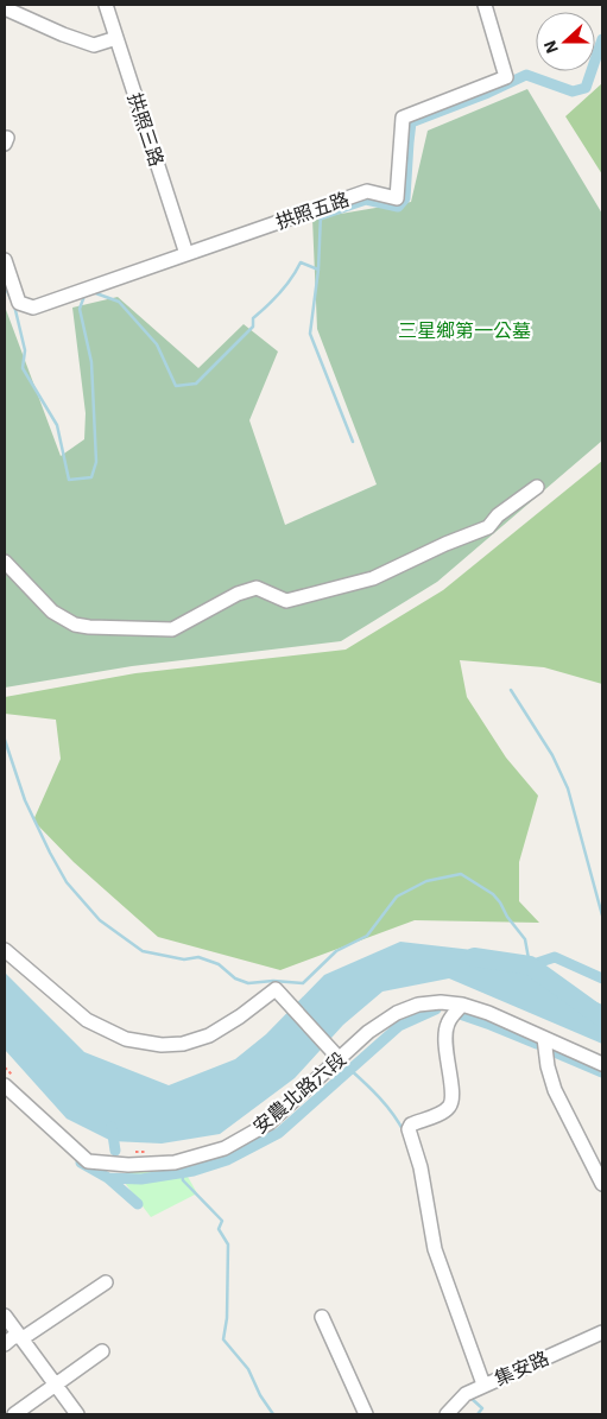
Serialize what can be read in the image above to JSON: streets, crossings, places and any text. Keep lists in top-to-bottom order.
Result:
{
  "streets": {
    "street": [
      "拱照三路",
      "拱照五路",
      "安農北路六段",
      "集安路"
    ]
  },
  "crossings": [
    ["拱照三路", "拱照五路"]
  ],
  "parks": ["三星鄉第一公墓"],
  "north": "left"
}
